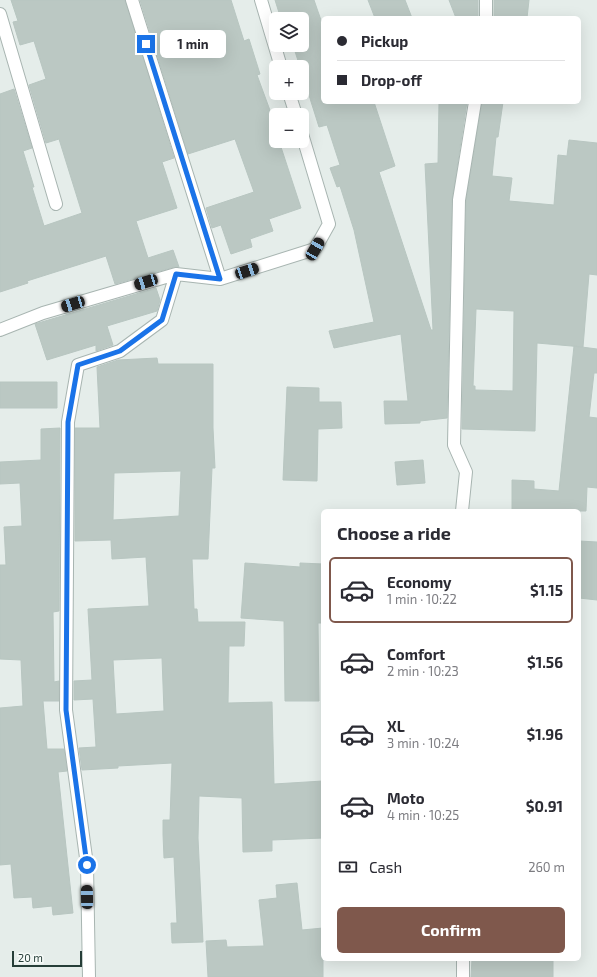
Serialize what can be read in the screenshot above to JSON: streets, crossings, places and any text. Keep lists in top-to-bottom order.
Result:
{
  "scale_bar": "20 m",
  "page": {
    "map_buttons": ["+", "−"],
    "banner": ["Pickup", "Drop-off"],
    "bubble": "1 min",
    "heading": "Choose a ride",
    "list": [
      {
        "name": "Economy",
        "note": "1 min · 10:22",
        "value": "$1.15"
      },
      {
        "name": "Comfort",
        "note": "2 min · 10:23",
        "value": "$1.56"
      },
      {
        "name": "XL",
        "note": "3 min · 10:24",
        "value": "$1.96"
      },
      {
        "name": "Moto",
        "note": "4 min · 10:25",
        "value": "$0.91"
      }
    ],
    "pay": ["Cash", "260 m"],
    "buttons": "Confirm",
    "scale": "20 m"
  }
}
